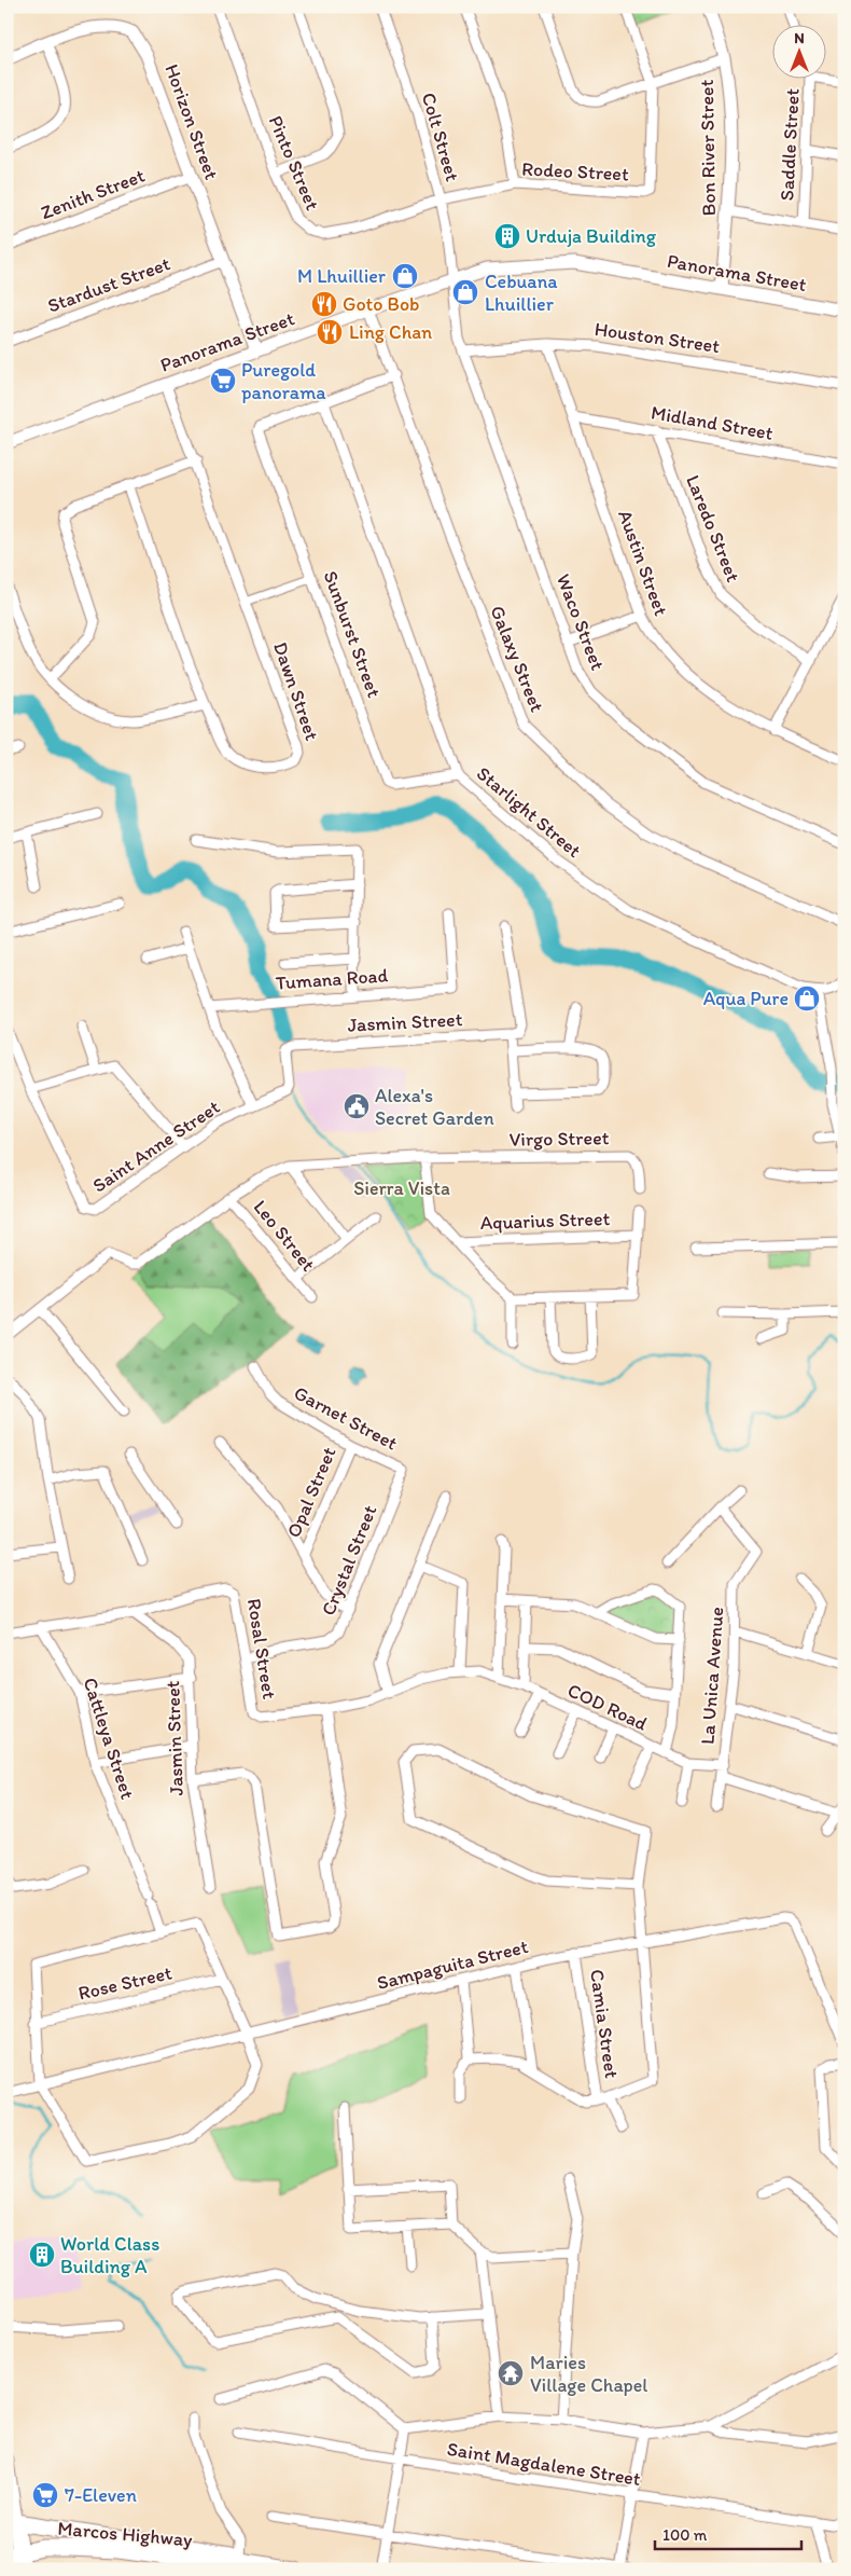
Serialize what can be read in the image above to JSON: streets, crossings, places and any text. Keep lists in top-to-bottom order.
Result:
{
  "streets": {
    "main road": ["Marcos Highway"],
    "street": [
      "Horizon Street",
      "Colt Street",
      "Saddle Street",
      "Bon River Street",
      "Pinto Street",
      "Rodeo Street",
      "Zenith Street",
      "Panorama Street",
      "Stardust Street",
      "Houston Street",
      "Midland Street",
      "Laredo Street",
      "Austin Street",
      "Waco Street",
      "Sunburst Street",
      "Galaxy Street",
      "Dawn Street",
      "Starlight Street",
      "Tumana Road",
      "Jasmin Street",
      "Virgo Street",
      "Saint Anne Street",
      "Aquarius Street",
      "Leo Street",
      "Garnet Street",
      "Opal Street",
      "Crystal Street",
      "Rosal Street",
      "La Unica Avenue",
      "COD Road",
      "Cattleya Street",
      "Sampaguita Street",
      "Rose Street",
      "Camia Street",
      "Saint Magdalene Street"
    ]
  },
  "crossings": [
    ["Horizon Street", "Zenith Street"],
    ["Horizon Street", "Panorama Street"],
    ["Horizon Street", "Stardust Street"],
    ["Colt Street", "Pinto Street"],
    ["Colt Street", "Rodeo Street"],
    ["Colt Street", "Panorama Street"],
    ["Colt Street", "Waco Street"],
    ["Bon River Street", "Panorama Street"],
    ["Pinto Street", "Rodeo Street"],
    ["Panorama Street", "Waco Street"],
    ["Panorama Street", "Galaxy Street"],
    ["Panorama Street", "Dawn Street"],
    ["Houston Street", "Austin Street"],
    ["Houston Street", "Waco Street"],
    ["Midland Street", "Laredo Street"],
    ["Midland Street", "Austin Street"],
    ["Sunburst Street", "Starlight Street"],
    ["Jasmin Street", "Saint Anne Street"],
    ["Jasmin Street", "Rosal Street"],
    ["Virgo Street", "Leo Street"],
    ["Garnet Street", "Opal Street"],
    ["Garnet Street", "Crystal Street"],
    ["Crystal Street", "Rosal Street"],
    ["Rosal Street", "COD Road"],
    ["Rosal Street", "Cattleya Street"],
    ["La Unica Avenue", "COD Road"],
    ["Sampaguita Street", "Camia Street"]
  ],
  "parks": ["Sierra Vista"],
  "places": {
    "building": ["Urduja Building", "World Class Building A"],
    "shop": ["M Lhuillier", "Cebuana Lhuillier", "Aqua Pure"],
    "restaurant": ["Goto Bob", "Ling Chan"],
    "supermarket": ["Puregold panorama", "7-Eleven"],
    "public building": ["Alexa's Secret Garden"],
    "temple": ["Maries Village Chapel"]
  },
  "scale_bar": "100 m",
  "north": "top"
}
